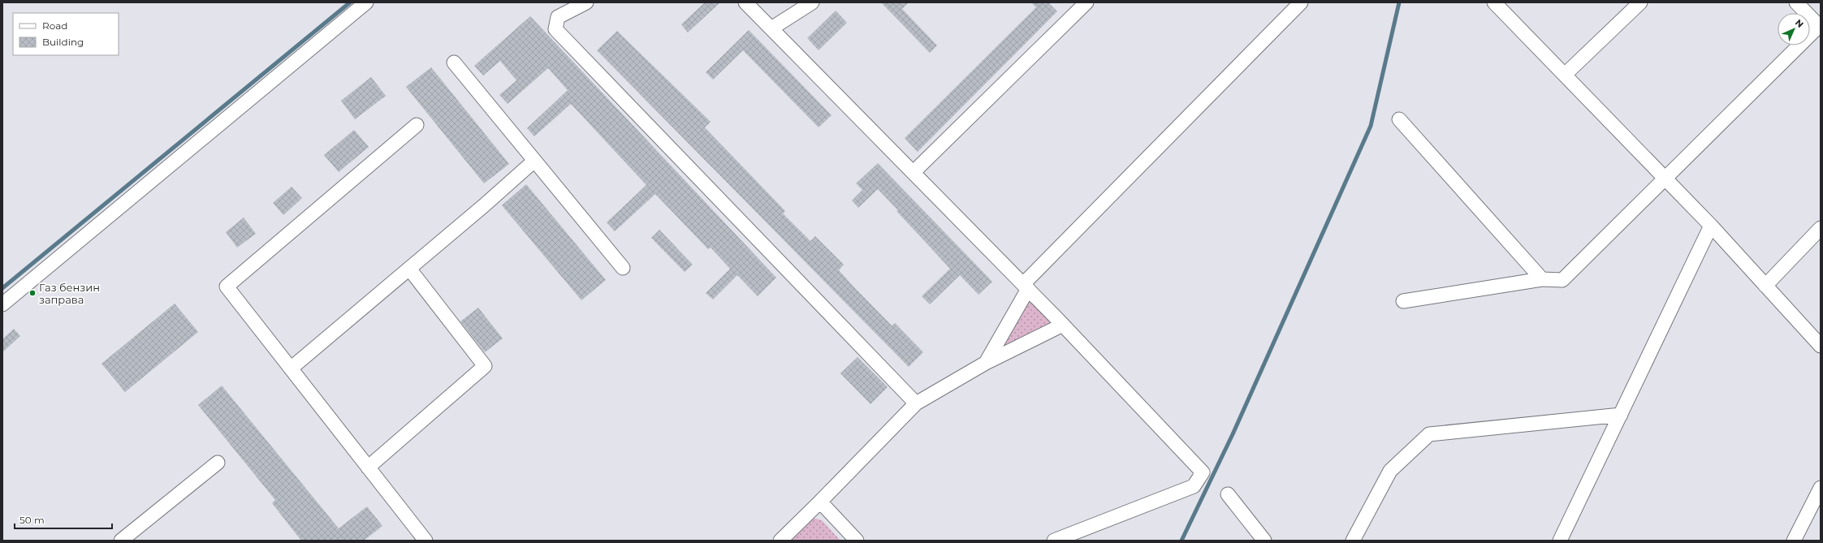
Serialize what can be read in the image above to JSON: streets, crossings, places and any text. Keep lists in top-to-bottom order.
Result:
{
  "places": ["Газ бензин заправа"],
  "legend": ["Road", "Building"],
  "scale_bar": "50 m",
  "north": "top right"
}
